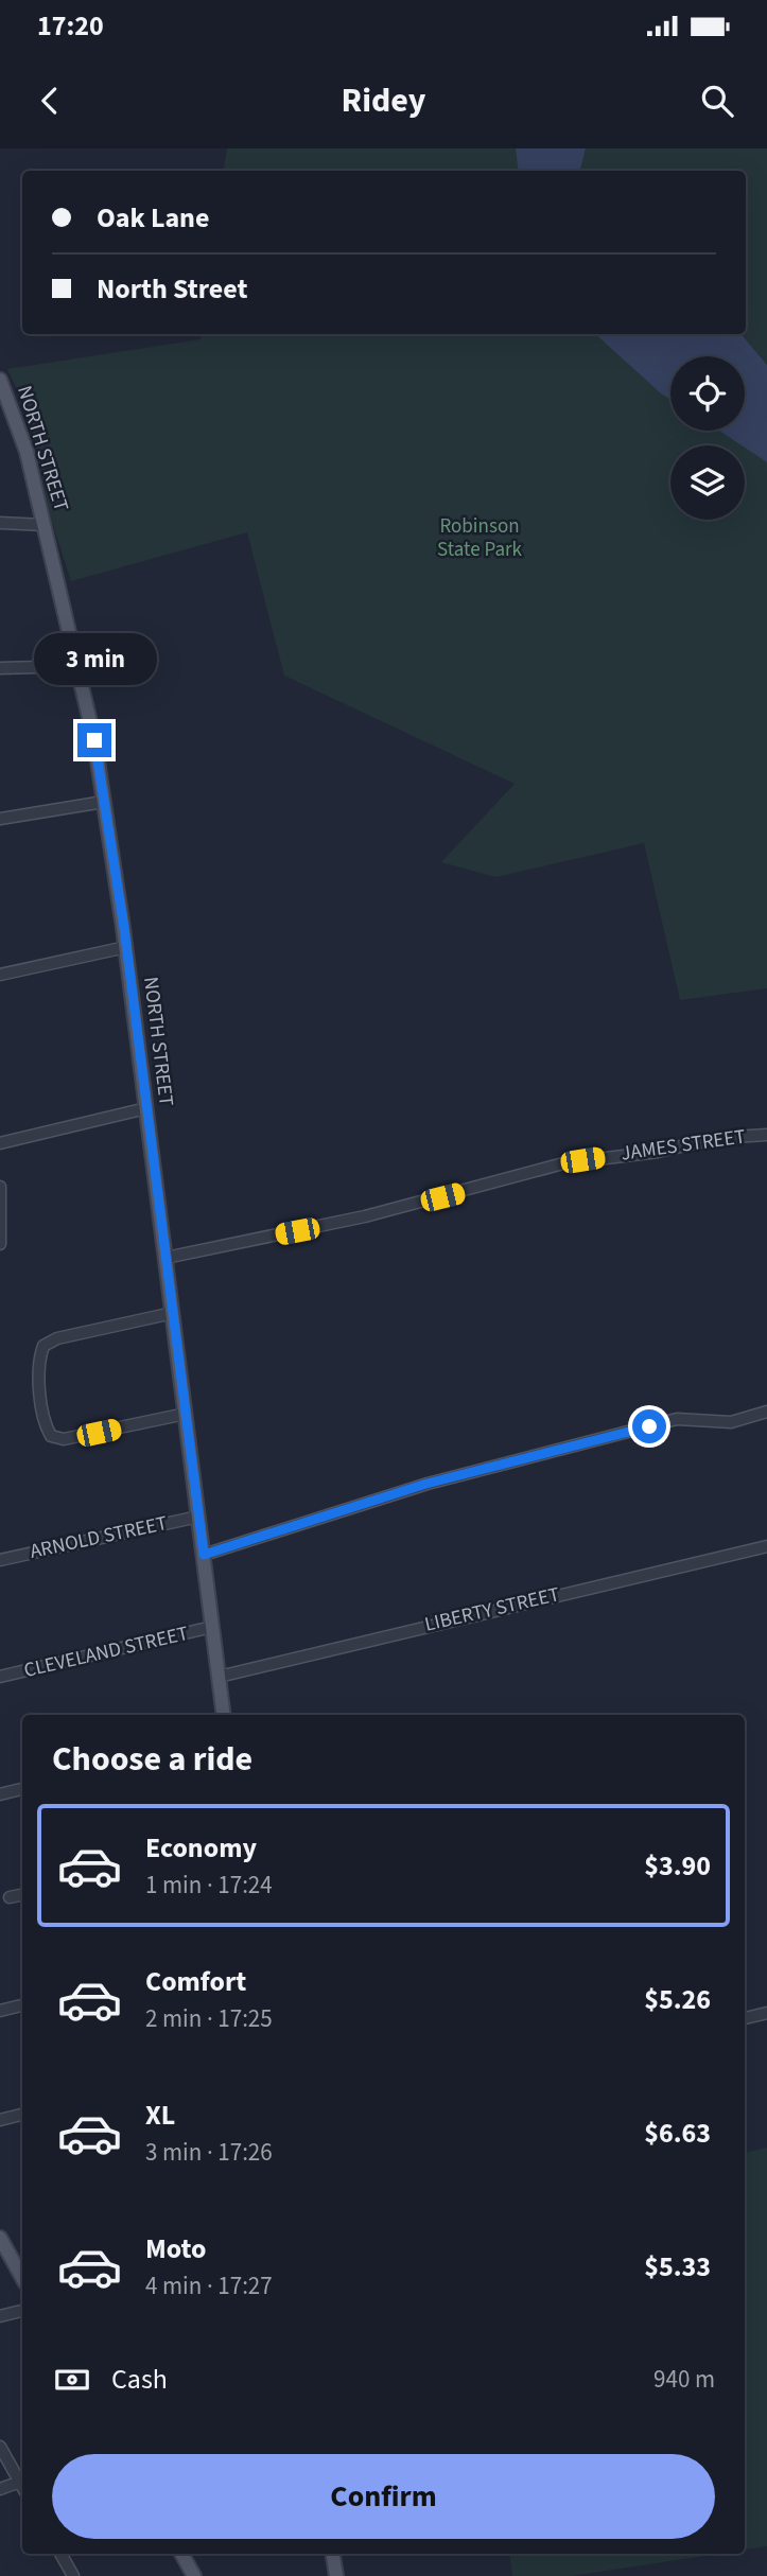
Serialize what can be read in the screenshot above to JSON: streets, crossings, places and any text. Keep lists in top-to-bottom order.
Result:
{
  "streets": {
    "main road": ["NORTH STREET"],
    "street": [
      "JAMES STREET",
      "ARNOLD STREET",
      "LIBERTY STREET",
      "CLEVELAND STREET"
    ]
  },
  "crossings": [
    ["NORTH STREET", "JAMES STREET"],
    ["NORTH STREET", "ARNOLD STREET"],
    ["NORTH STREET", "LIBERTY STREET"],
    ["NORTH STREET", "CLEVELAND STREET"]
  ],
  "parks": ["Robinson State Park"],
  "page": {
    "status": "17:20",
    "header": "Ridey",
    "banner": ["Oak Lane", "North Street"],
    "bubble": "3 min",
    "heading": "Choose a ride",
    "list": [
      {
        "name": "Economy",
        "note": "1 min · 17:24",
        "value": "$3.90"
      },
      {
        "name": "Comfort",
        "note": "2 min · 17:25",
        "value": "$5.26"
      },
      {
        "name": "XL",
        "note": "3 min · 17:26",
        "value": "$6.63"
      },
      {
        "name": "Moto",
        "note": "4 min · 17:27",
        "value": "$5.33"
      }
    ],
    "pay": ["Cash", "940 m"],
    "buttons": "Confirm"
  }
}
